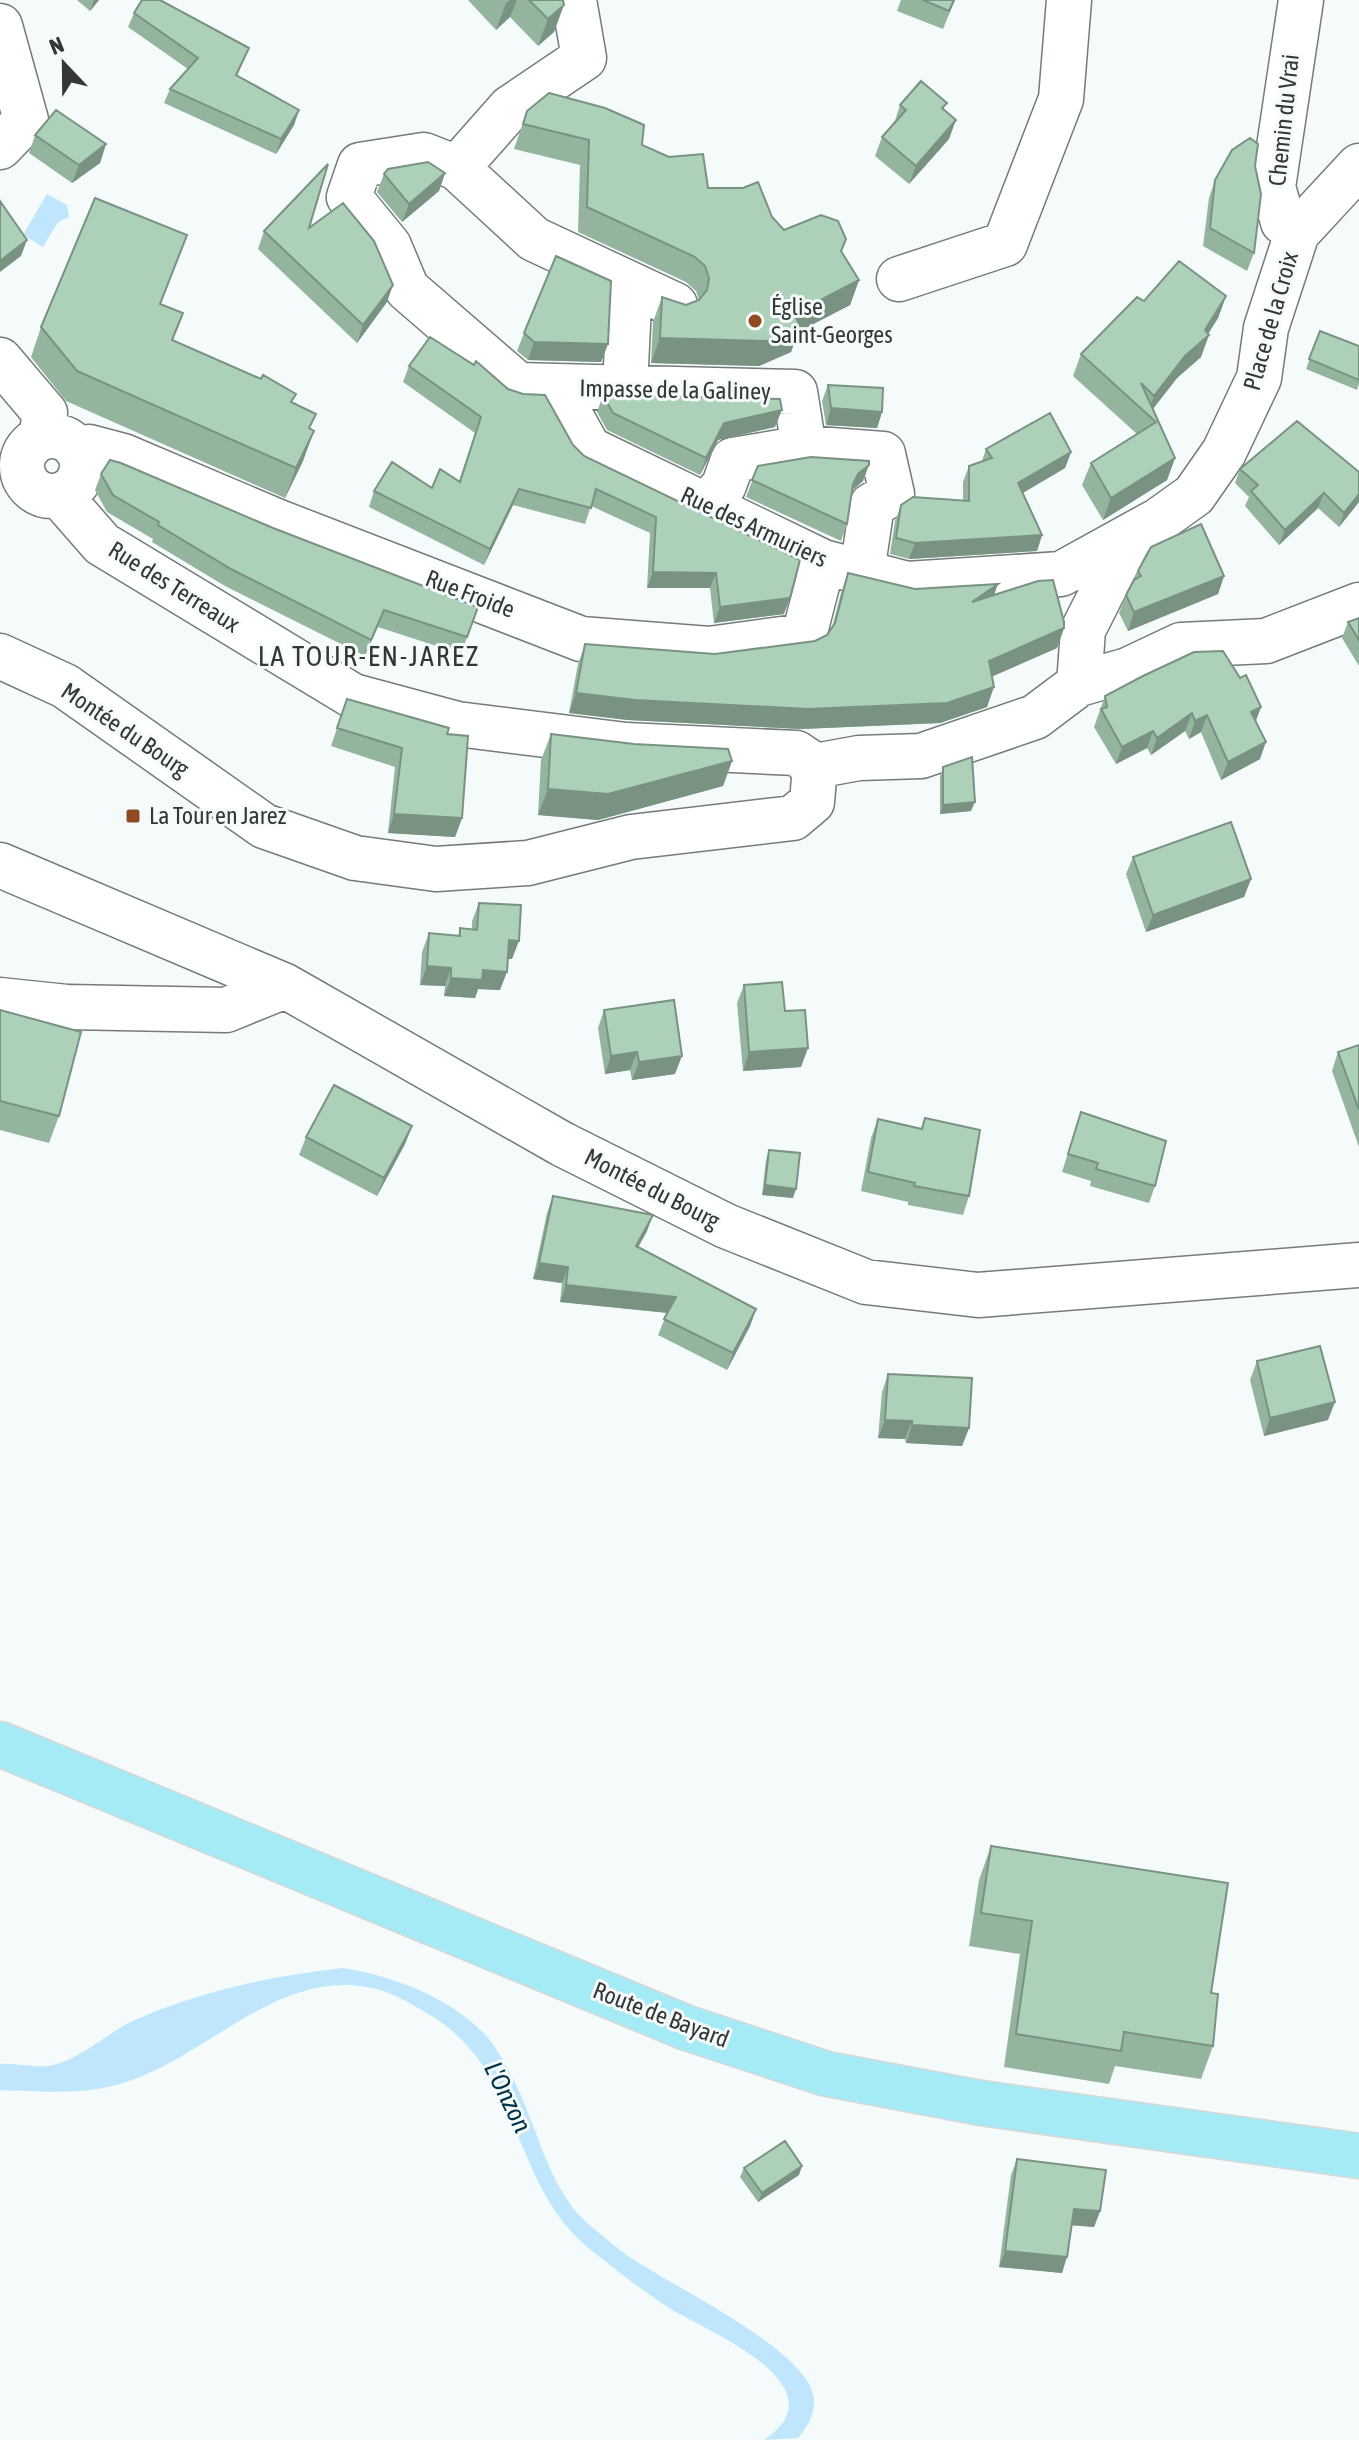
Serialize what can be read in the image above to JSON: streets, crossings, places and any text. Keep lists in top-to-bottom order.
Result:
{
  "streets": {
    "main road": ["Route de Bayard"],
    "street": [
      "Chemin du Vrai",
      "Place de la Croix",
      "Impasse de la Galiney",
      "Rue des Armuriers",
      "Rue des Terreaux",
      "Rue Froide",
      "Montée du Bourg"
    ]
  },
  "crossings": [
    ["Chemin du Vrai", "Place de la Croix"],
    ["Place de la Croix", "Rue des Armuriers"],
    ["Impasse de la Galiney", "Rue des Armuriers"],
    ["Rue des Armuriers", "Rue Froide"],
    ["Rue des Terreaux", "Rue Froide"],
    ["Rue des Terreaux", "Montée du Bourg"]
  ],
  "districts": ["LA TOUR-EN-JAREZ"],
  "water": ["L'Onzon"],
  "places": {
    "other": ["Église Saint-Georges"],
    "transit": ["La Tour en Jarez"]
  },
  "north": "top"
}
